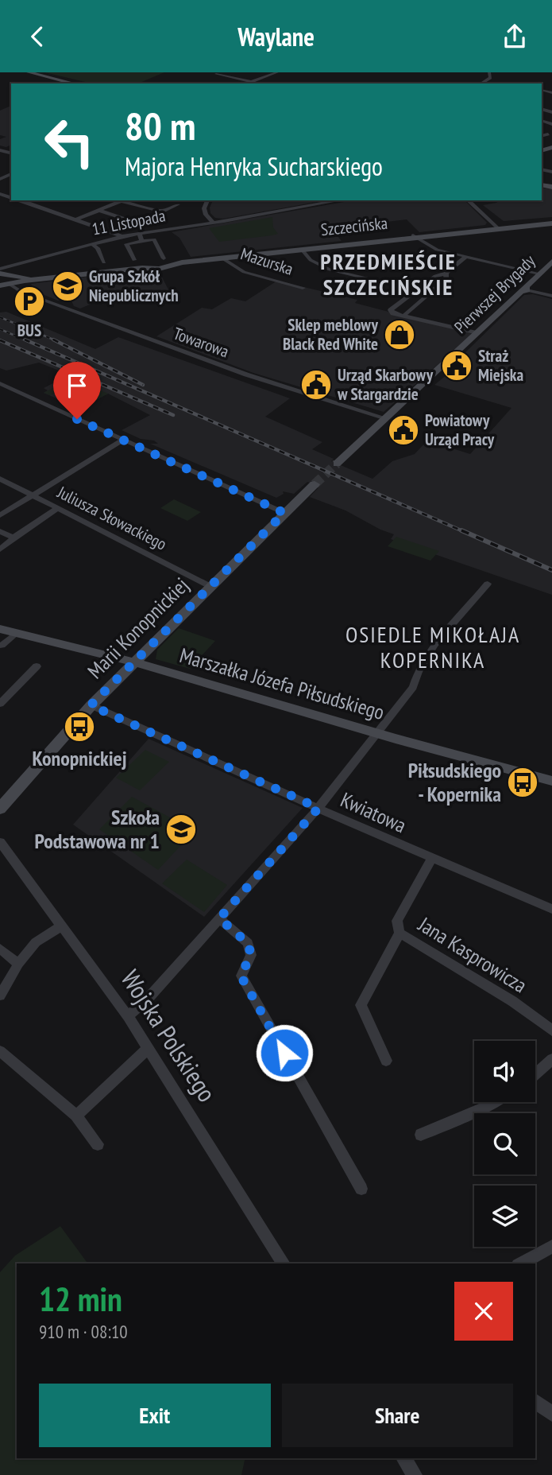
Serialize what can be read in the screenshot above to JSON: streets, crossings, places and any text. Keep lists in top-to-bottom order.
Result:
{
  "streets": {
    "street": [
      "11 Listopada",
      "Szczecińska",
      "Mazurska",
      "Pierwszej Brygady",
      "Towarowa",
      "Juliusza Słowackiego",
      "Marii Konopnickiej",
      "Marszałka Józefa Piłsudskiego",
      "Kwiatowa",
      "Jana Kasprowicza",
      "Wojska Polskiego"
    ]
  },
  "crossings": [
    ["Szczecińska", "Mazurska"],
    ["Szczecińska", "Towarowa"],
    ["Pierwszej Brygady", "Towarowa"],
    ["Juliusza Słowackiego", "Marii Konopnickiej"],
    ["Marii Konopnickiej", "Marszałka Józefa Piłsudskiego"],
    ["Marii Konopnickiej", "Kwiatowa"],
    ["Kwiatowa", "Jana Kasprowicza"]
  ],
  "districts": ["PRZEDMIEŚCIE SZCZECIŃSKIE", "OSIEDLE MIKOŁAJA KOPERNIKA"],
  "places": {
    "school or university": ["Grupa Szkół Niepublicznych", "Szkoła Podstawowa nr 1"],
    "parking": ["BUS"],
    "shop": ["Sklep meblowy Black Red White"],
    "public building": ["Straż Miejska", "Urząd Skarbowy w Stargardzie", "Powiatowy Urząd Pracy"],
    "bus stop": ["Konopnickiej", "Piłsudskiego - Kopernika"]
  },
  "page": {
    "header": "Waylane",
    "turn": ["80 m", "Majora Henryka Sucharskiego"],
    "heading": ["12 min", "910 m · 08:10"],
    "buttons": ["Exit", "Share"]
  }
}
